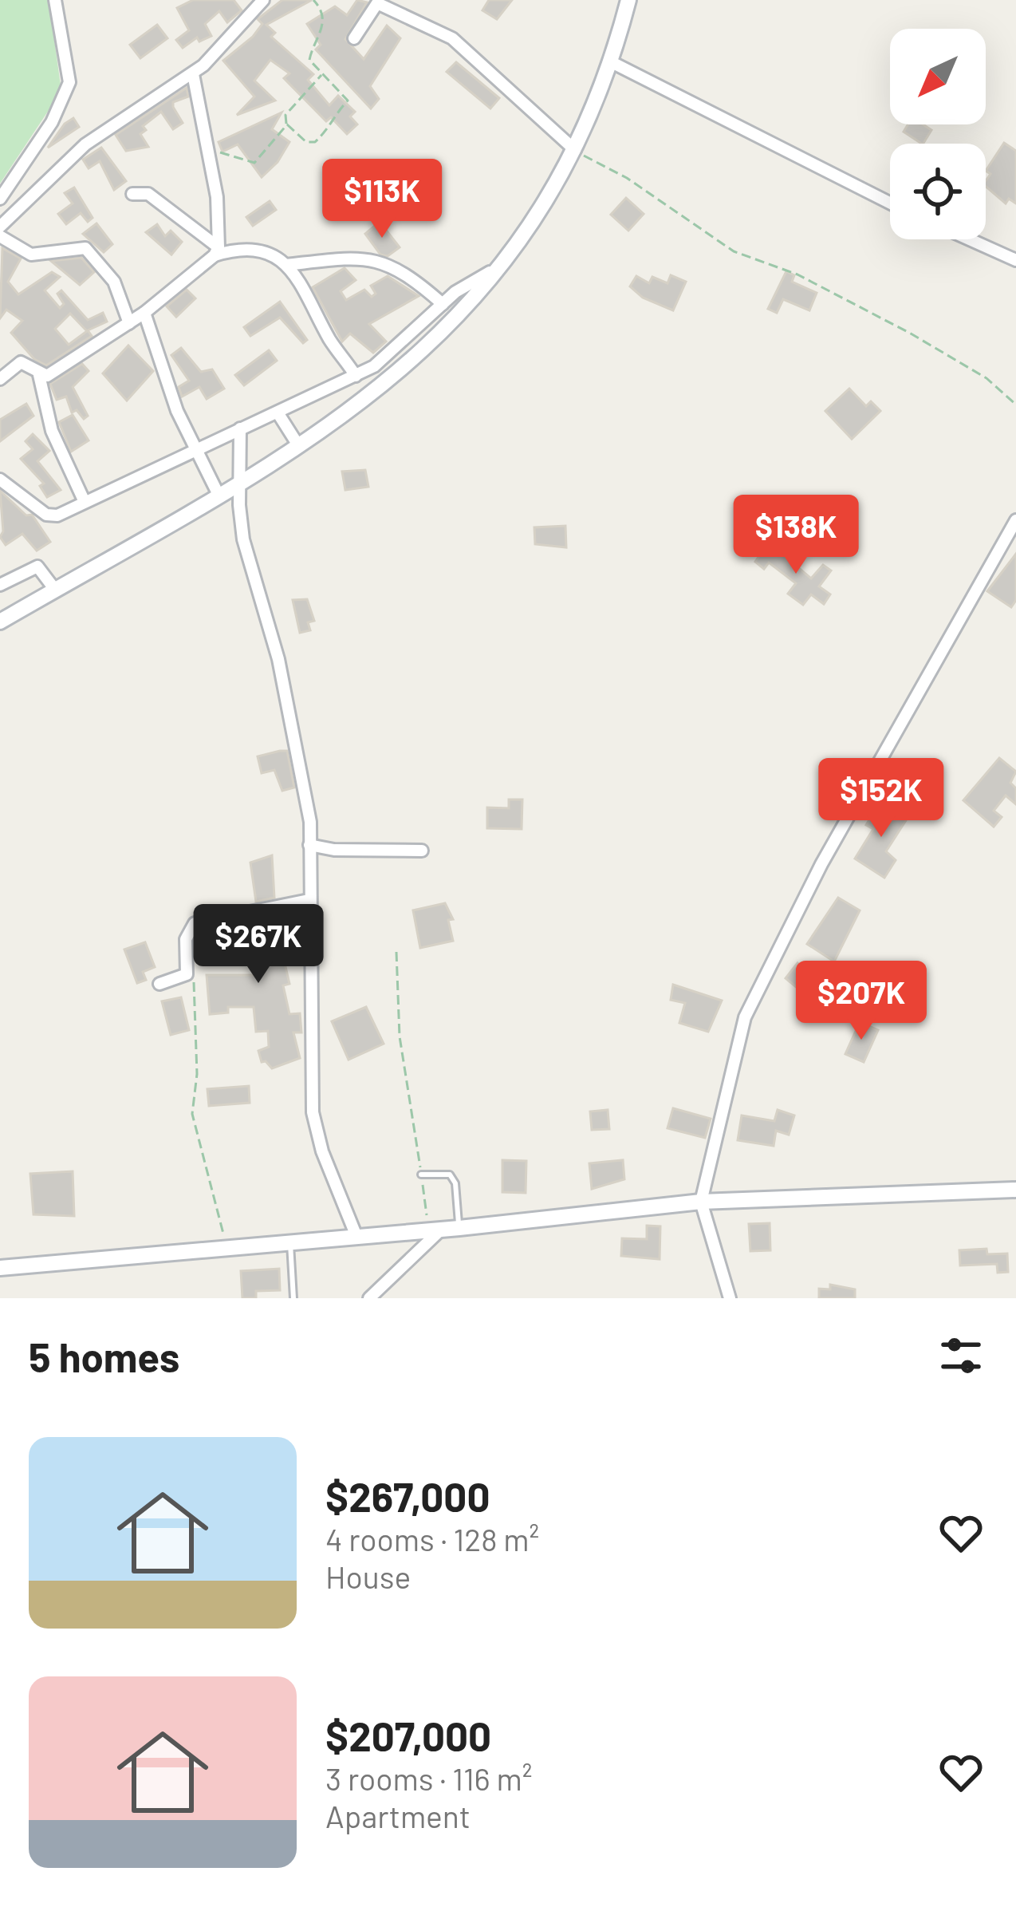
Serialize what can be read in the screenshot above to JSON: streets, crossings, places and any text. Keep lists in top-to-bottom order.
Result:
{
  "north": "bottom left",
  "page": {
    "price": [
      "$113K",
      "$138K",
      "$152K",
      "$267K",
      "$207K"
    ],
    "heading": "5 homes",
    "list": [
      {
        "name": "$267,000",
        "note": "4 rooms · 128 m² · House"
      },
      {
        "name": "$207,000",
        "note": "3 rooms · 116 m² · Apartment"
      }
    ]
  }
}
